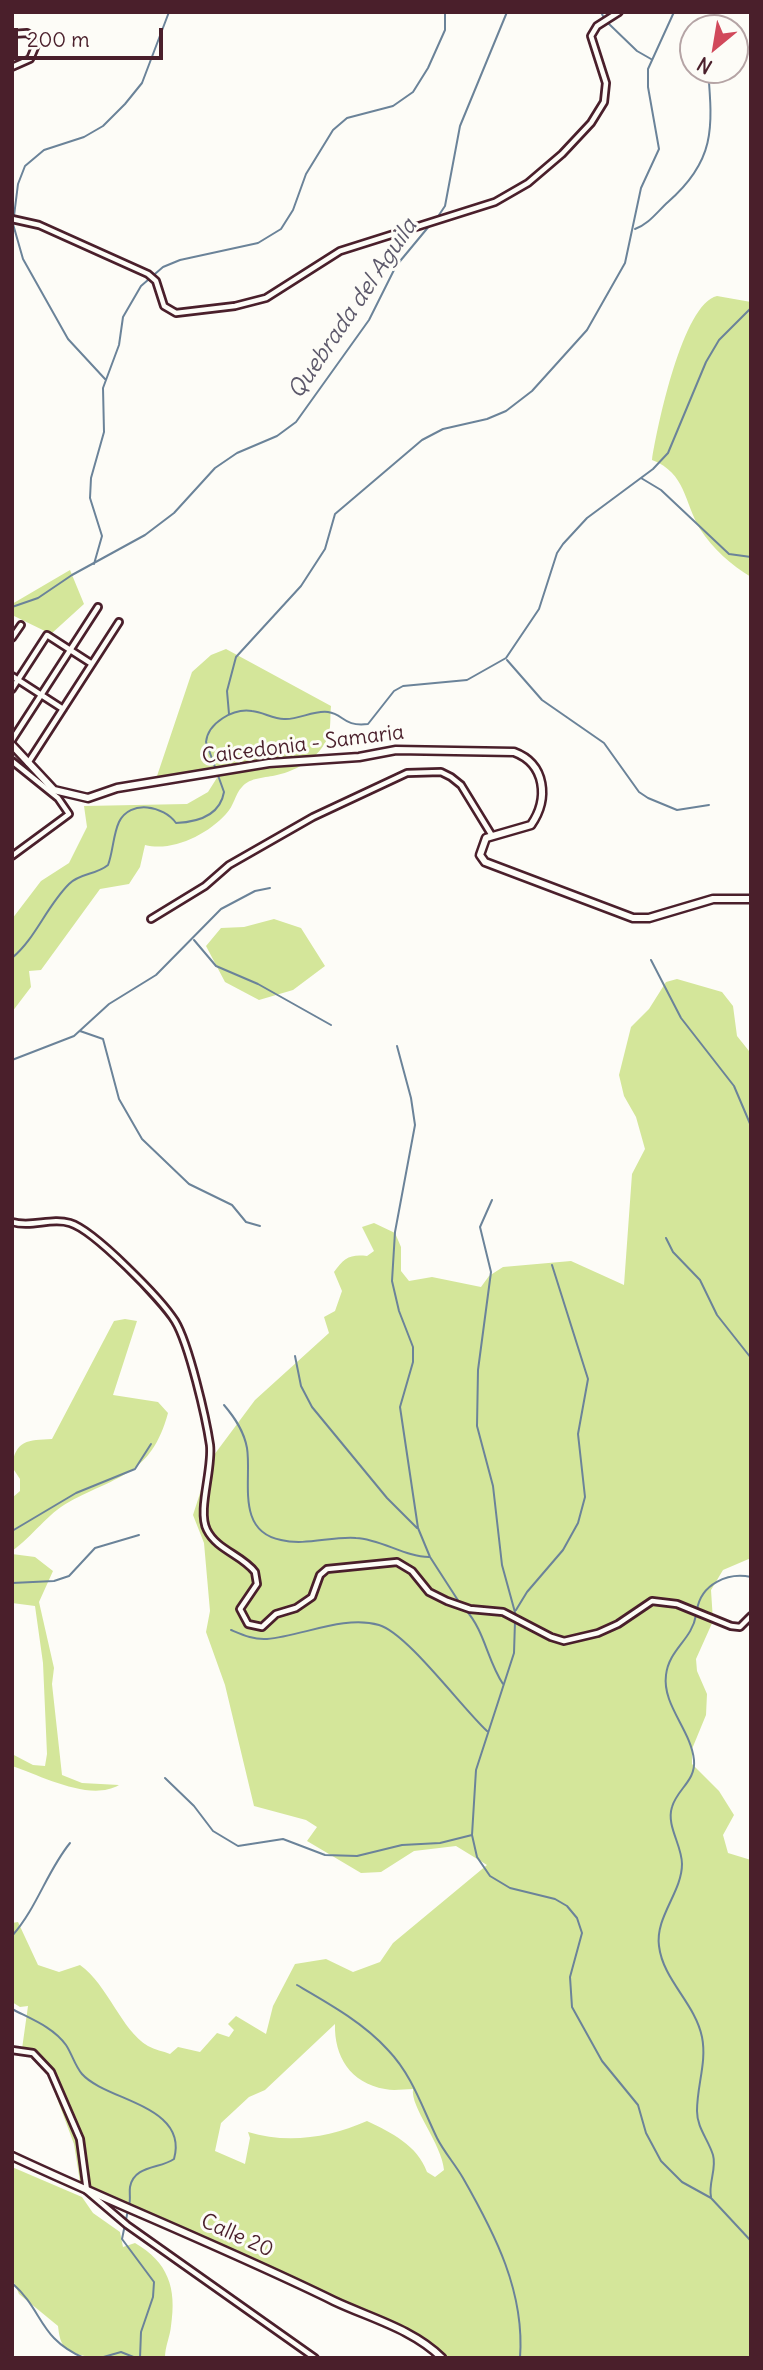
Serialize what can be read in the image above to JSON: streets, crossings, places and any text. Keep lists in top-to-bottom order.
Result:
{
  "streets": {
    "street": ["Caicedonia - Samaria", "Calle 20"]
  },
  "water": ["Quebrada del Aguila"],
  "scale_bar": "200 m",
  "north": "bottom left"
}
